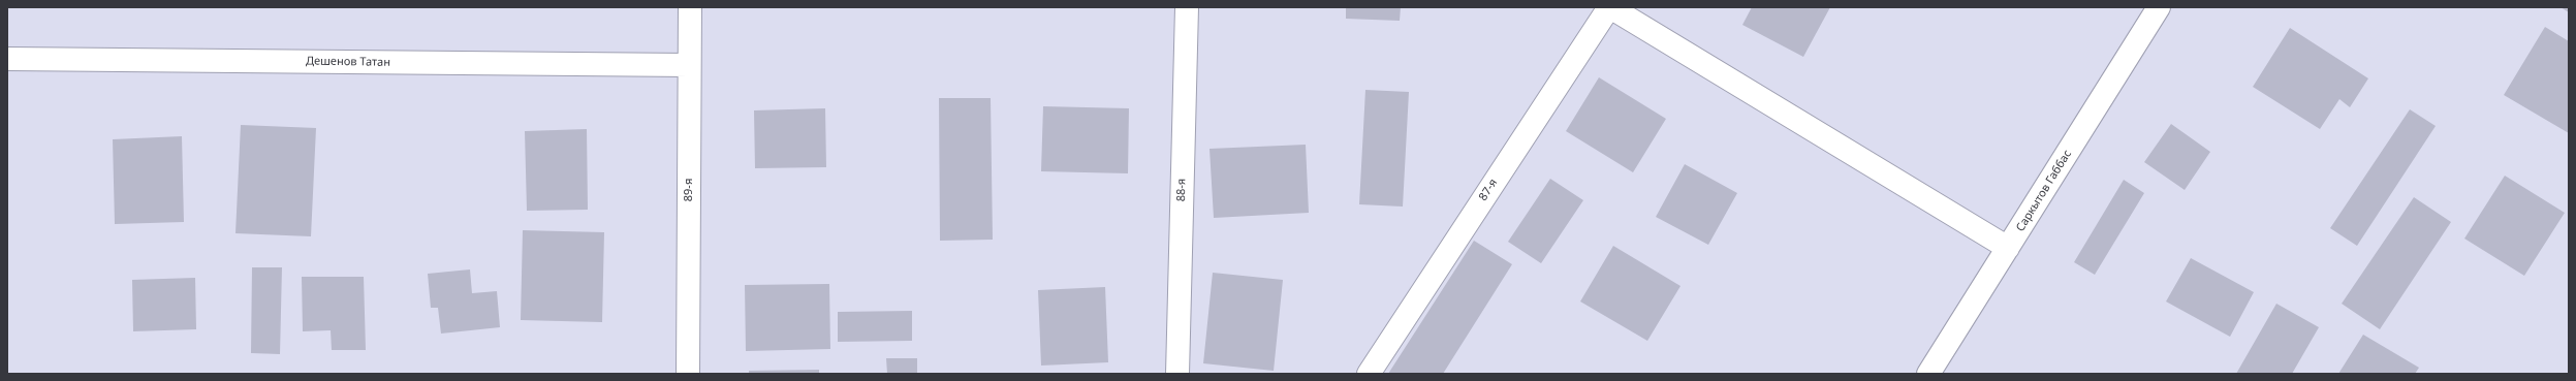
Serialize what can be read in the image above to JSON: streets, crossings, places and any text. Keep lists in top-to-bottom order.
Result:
{
  "streets": {
    "street": [
      "Дешенов Татан",
      "89-я",
      "88-я",
      "87-я",
      "Саркытов Габбас"
    ]
  },
  "crossings": [
    ["Дешенов Татан", "89-я"]
  ]
}
